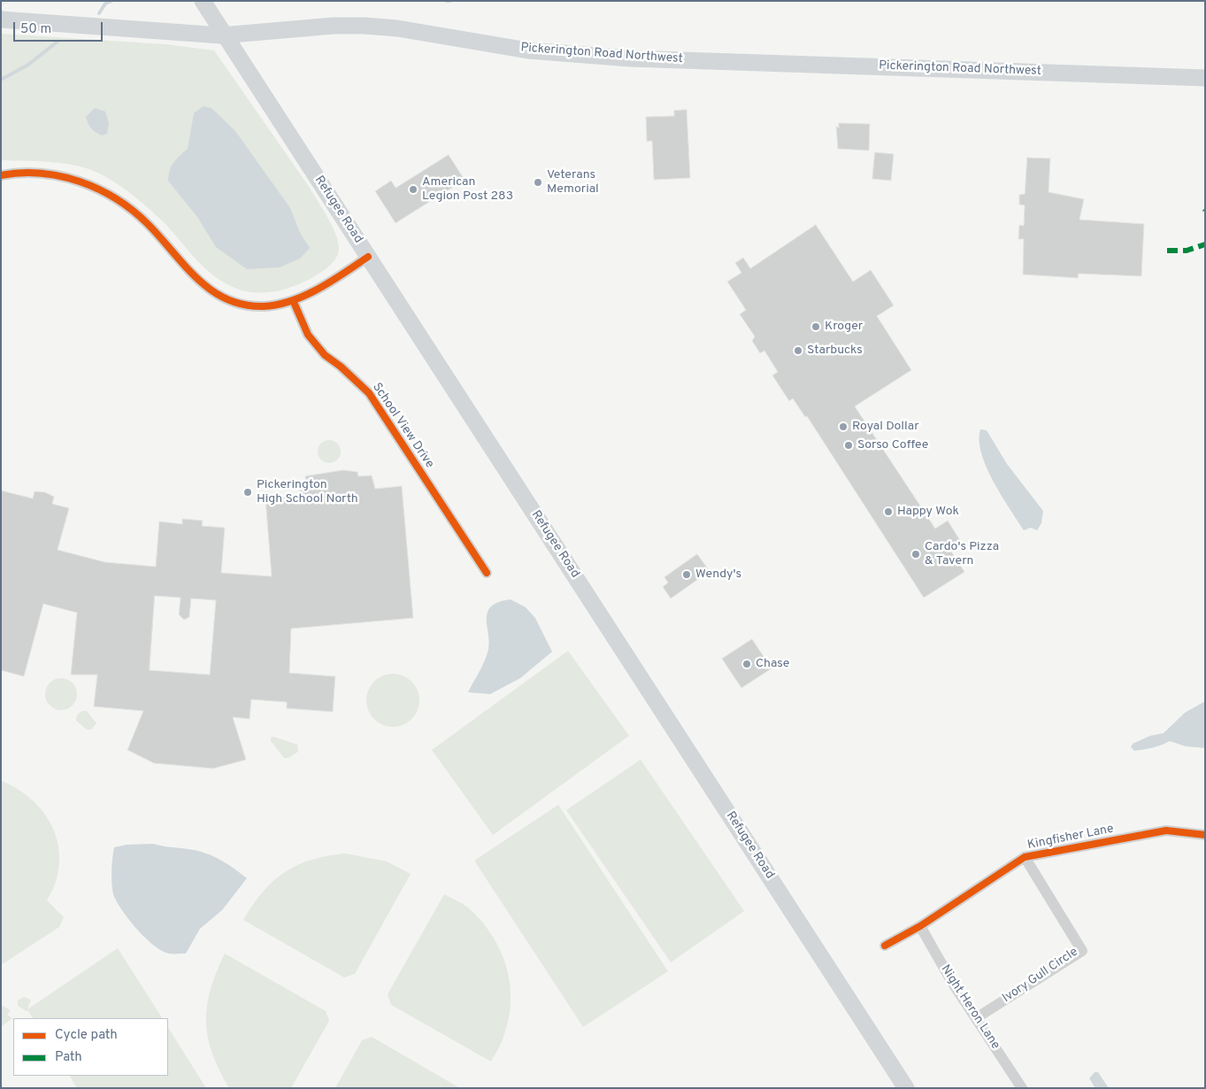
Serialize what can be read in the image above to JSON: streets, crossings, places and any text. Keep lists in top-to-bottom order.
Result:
{
  "streets": {
    "main road": ["Pickerington Road Northwest", "Refugee Road"],
    "street": [
      "School View Drive",
      "Kingfisher Lane",
      "Ivory Gull Circle",
      "Night Heron Lane"
    ]
  },
  "crossings": [
    ["Pickerington Road Northwest", "Refugee Road"],
    ["Kingfisher Lane", "Ivory Gull Circle"],
    ["Kingfisher Lane", "Night Heron Lane"],
    ["Ivory Gull Circle", "Night Heron Lane"]
  ],
  "places": [
    "Veterans Memorial",
    "American Legion Post 283",
    "Kroger",
    "Starbucks",
    "Royal Dollar",
    "Sorso Coffee",
    "Pickerington High School North",
    "Happy Wok",
    "Cardo's Pizza & Tavern",
    "Wendy's",
    "Chase"
  ],
  "legend": ["Cycle path", "Path"],
  "scale_bar": "50 m"
}
